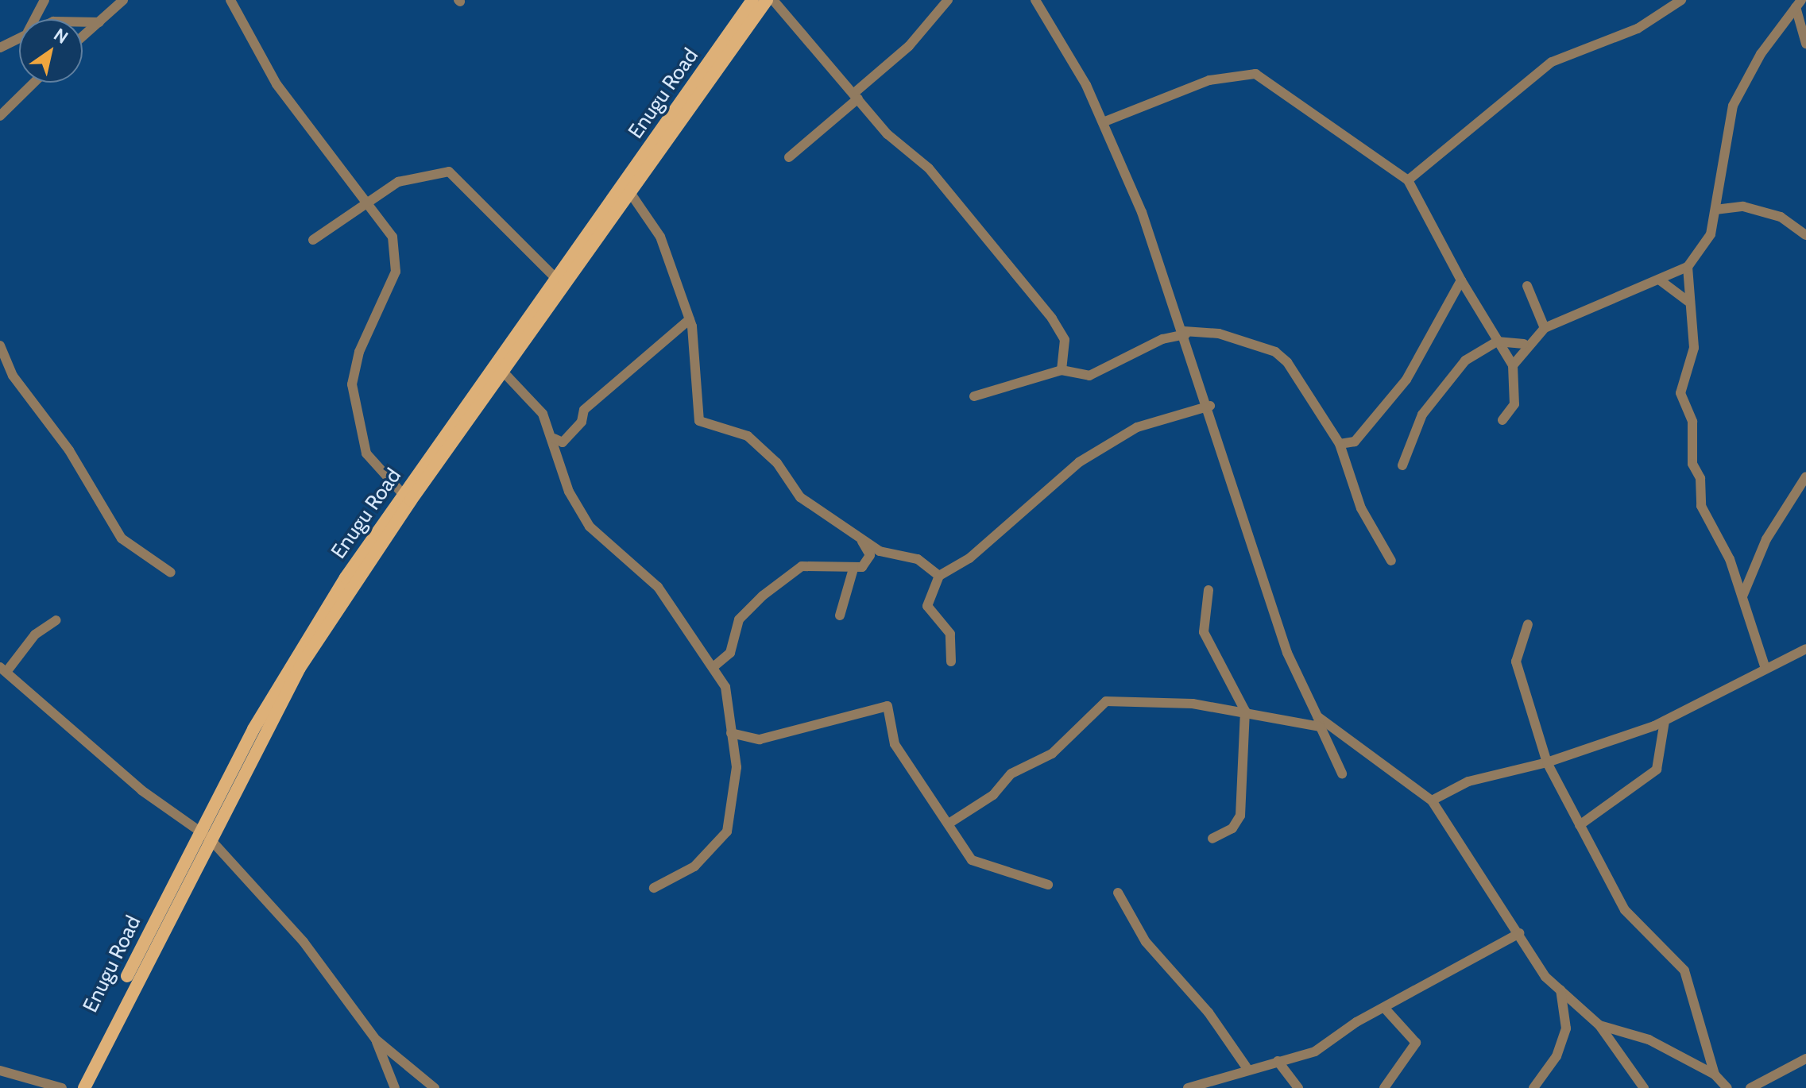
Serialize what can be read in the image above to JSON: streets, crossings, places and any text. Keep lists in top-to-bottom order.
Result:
{
  "streets": {
    "main road": ["Enugu Road"]
  },
  "north": "top right"
}
